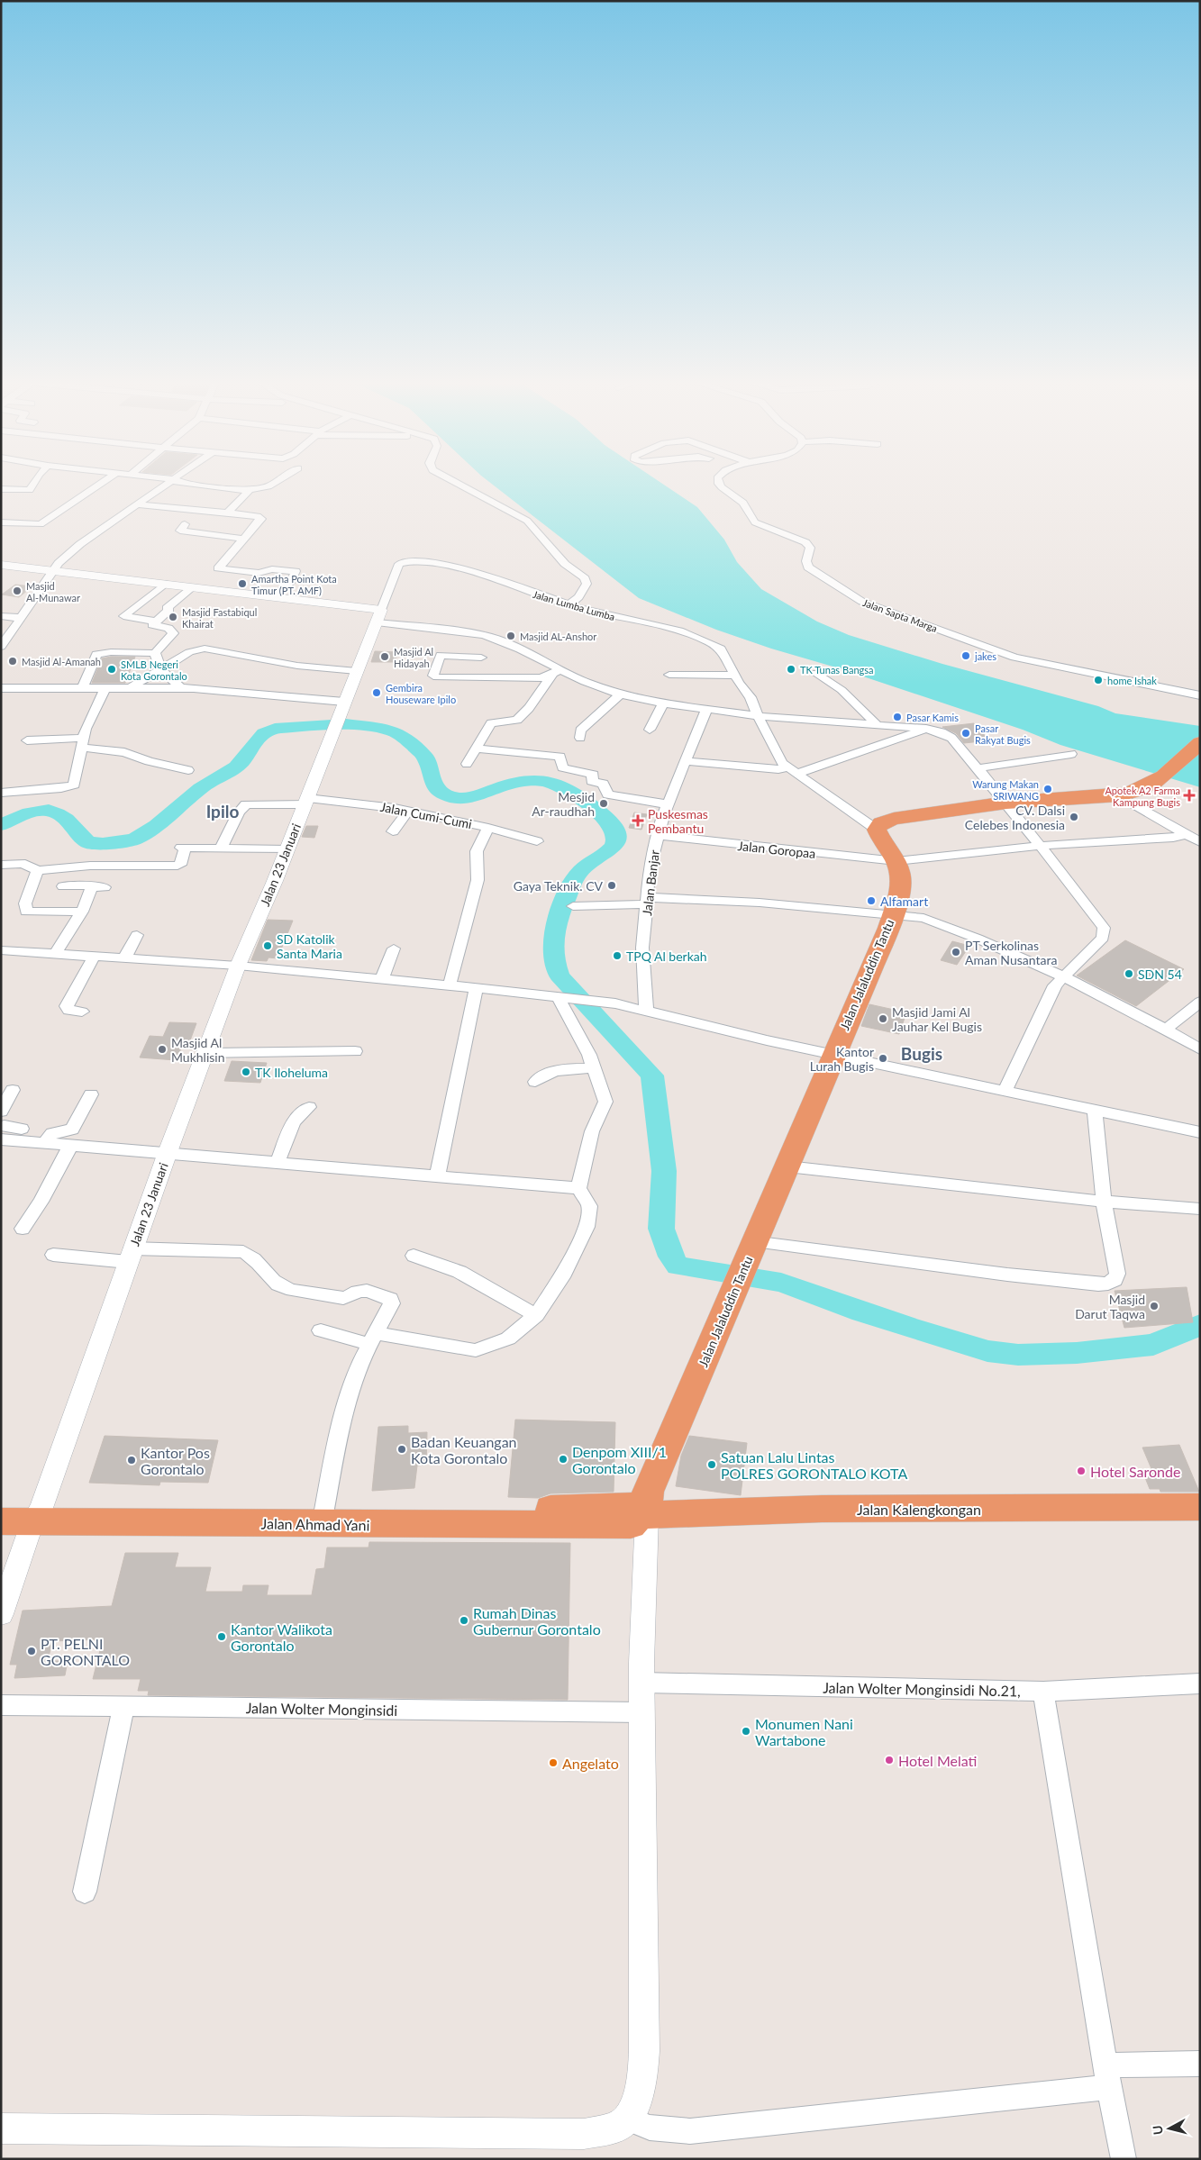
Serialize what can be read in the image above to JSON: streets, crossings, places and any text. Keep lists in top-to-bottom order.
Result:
{
  "streets": {
    "highway": ["Jalan Jalaluddin Tantu", "Jalan Kalengkongan", "Jalan Ahmad Yani"],
    "street": [
      "Jalan Lumba Lumba",
      "Jalan Sapta Marga",
      "Jalan Cumi-Cumi",
      "Jalan Goropaa",
      "Jalan 23 Januari",
      "Jalan Banjar",
      "Jalan Wolter Monginsidi No.21,",
      "Jalan Wolter Monginsidi"
    ]
  },
  "crossings": [
    ["Jalan Lumba Lumba", "Jalan 23 Januari"],
    ["Jalan Cumi-Cumi", "Jalan 23 Januari"],
    ["Jalan Goropaa", "Jalan Banjar"],
    ["Jalan Goropaa", "Jalan Jalaluddin Tantu"],
    ["Jalan 23 Januari", "Jalan Ahmad Yani"],
    ["Jalan Jalaluddin Tantu", "Jalan Kalengkongan"],
    ["Jalan Jalaluddin Tantu", "Jalan Ahmad Yani"],
    ["Jalan Kalengkongan", "Jalan Ahmad Yani"]
  ],
  "districts": ["Ipilo", "Bugis"],
  "places": {
    "other": [
      "Amartha Point Kota Timur (PT. AMF)",
      "Masjid Al-Munawar",
      "Masjid Fastabiqul Khairat",
      "Masjid AL-Anshor",
      "jakes",
      "Masjid Al Hidayah",
      "Masjid Al-Amanah",
      "SMLB Negeri Kota Gorontalo",
      "TK Tunas Bangsa",
      "home Ishak",
      "Gembira Houseware Ipilo",
      "Pasar Kamis",
      "Pasar Rakyat Bugis",
      "Warung Makan SRIWANG",
      "Mesjid Ar-raudhah",
      "CV. Dalsi Celebes Indonesia",
      "Gaya Teknik. CV",
      "Alfamart",
      "SD Katolik Santa Maria",
      "PT Serkolinas Aman Nusantara",
      "TPQ Al berkah",
      "SDN 54",
      "Masjid Jami Al Jauhar Kel Bugis",
      "Masjid Al Mukhlisin",
      "Kantor Lurah Bugis",
      "TK Iloheluma",
      "Masjid Darut Taqwa",
      "Badan Keuangan Kota Gorontalo",
      "Denpom XIII/1 Gorontalo",
      "Kantor Pos Gorontalo",
      "Satuan Lalu Lintas POLRES GORONTALO KOTA",
      "Hotel Saronde",
      "Rumah Dinas Gubernur Gorontalo",
      "Kantor Walikota Gorontalo",
      "PT. PELNI GORONTALO",
      "Monumen Nani Wartabone",
      "Hotel Melati",
      "Angelato"
    ],
    "health": ["Apotek A2 Farma Kampung Bugis", "Puskesmas Pembantu"]
  },
  "north": "left"
}
